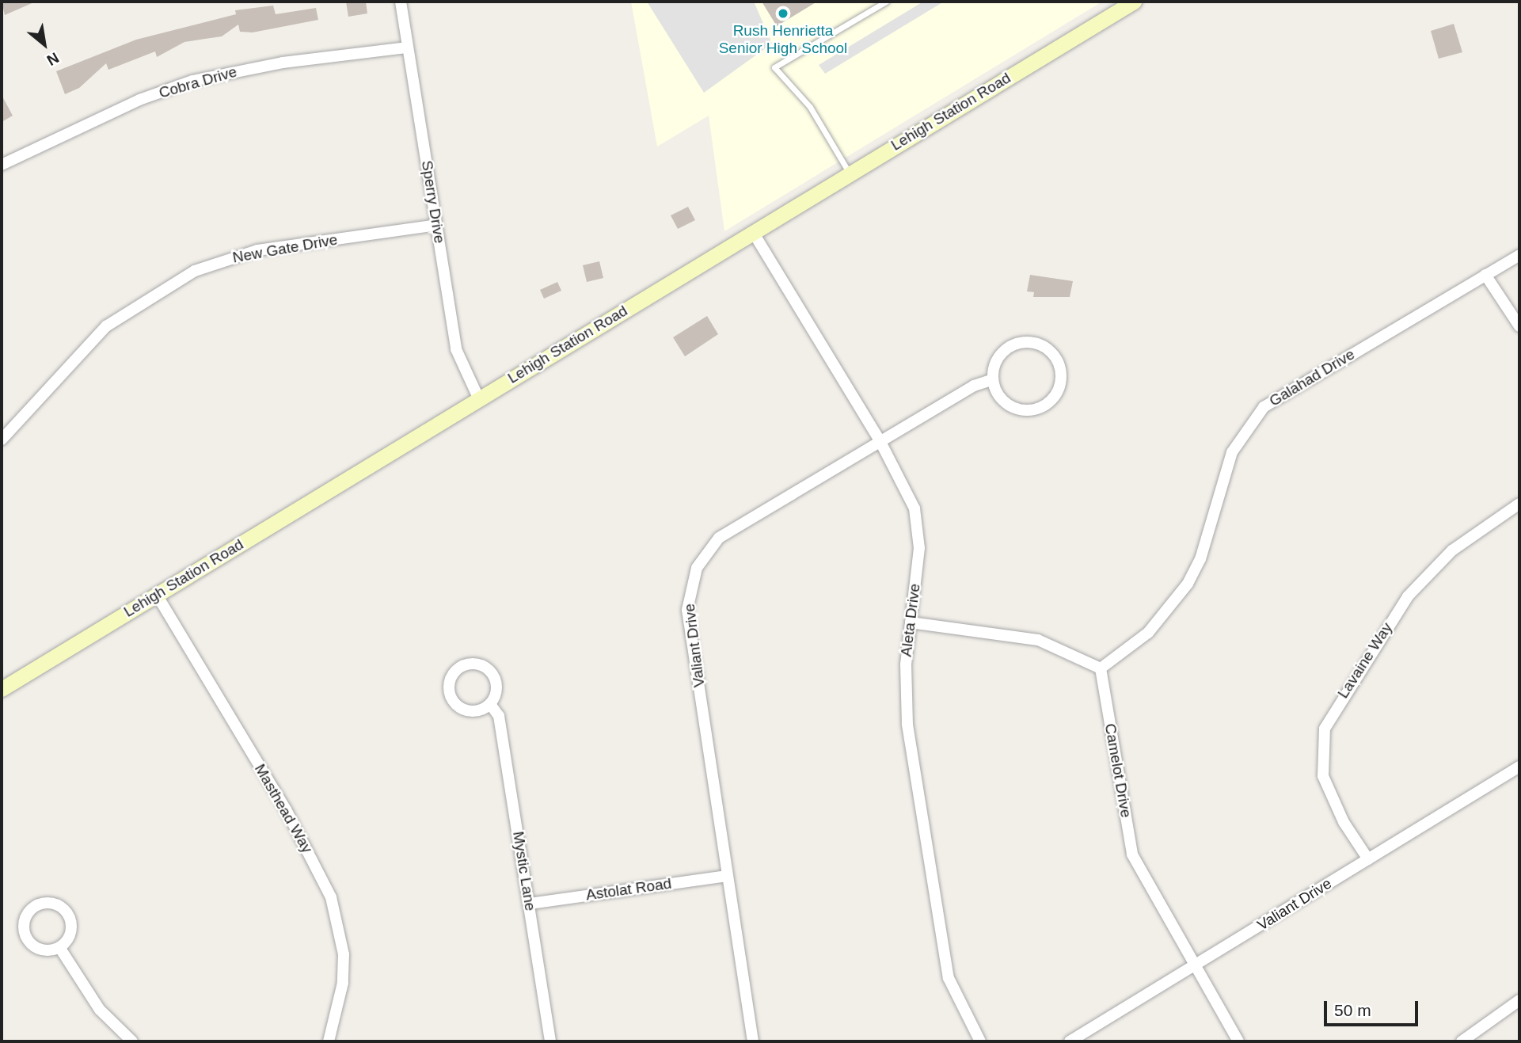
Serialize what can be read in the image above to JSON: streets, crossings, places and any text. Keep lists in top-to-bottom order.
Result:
{
  "streets": {
    "main road": ["Lehigh Station Road"],
    "street": [
      "Cobra Drive",
      "Sperry Drive",
      "New Gate Drive",
      "Galahad Drive",
      "Aleta Drive",
      "Valiant Drive",
      "Lavaine Way",
      "Camelot Drive",
      "Masthead Way",
      "Mystic Lane",
      "Astolat Road"
    ]
  },
  "crossings": [
    ["Cobra Drive", "Sperry Drive"],
    ["Lehigh Station Road", "Sperry Drive"],
    ["Lehigh Station Road", "Aleta Drive"],
    ["Lehigh Station Road", "Masthead Way"],
    ["Sperry Drive", "New Gate Drive"],
    ["Galahad Drive", "Camelot Drive"],
    ["Aleta Drive", "Valiant Drive"],
    ["Valiant Drive", "Lavaine Way"],
    ["Valiant Drive", "Camelot Drive"],
    ["Valiant Drive", "Astolat Road"],
    ["Mystic Lane", "Astolat Road"]
  ],
  "places": ["Rush Henrietta Senior High School"],
  "scale_bar": "50 m",
  "north": "bottom right"
}
